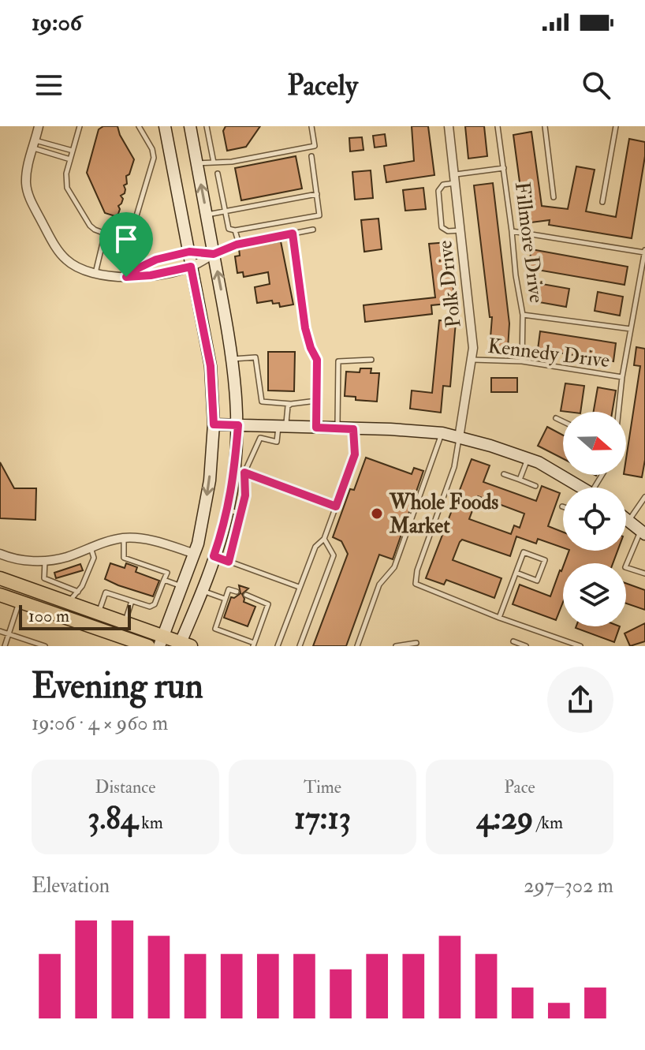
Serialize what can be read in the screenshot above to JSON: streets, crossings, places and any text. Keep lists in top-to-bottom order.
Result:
{
  "streets": {
    "street": ["Polk Drive"],
    "lane": ["Fillmore Drive", "Kennedy Drive"]
  },
  "crossings": [
    ["Fillmore Drive", "Kennedy Drive"],
    ["Polk Drive", "Kennedy Drive"]
  ],
  "places": ["Whole Foods Market"],
  "scale_bar": "100 m",
  "north": "right",
  "page": {
    "status": "19:06",
    "header": "Pacely",
    "scale": "100 m",
    "heading": ["Evening run", "19:06 · 4 × 960 m"],
    "stats": [
      ["Distance", "3.84 km"],
      ["Time", "17:13"],
      ["Pace", "4:29 /km"]
    ],
    "chart": ["Elevation", "297–302 m"]
  }
}
